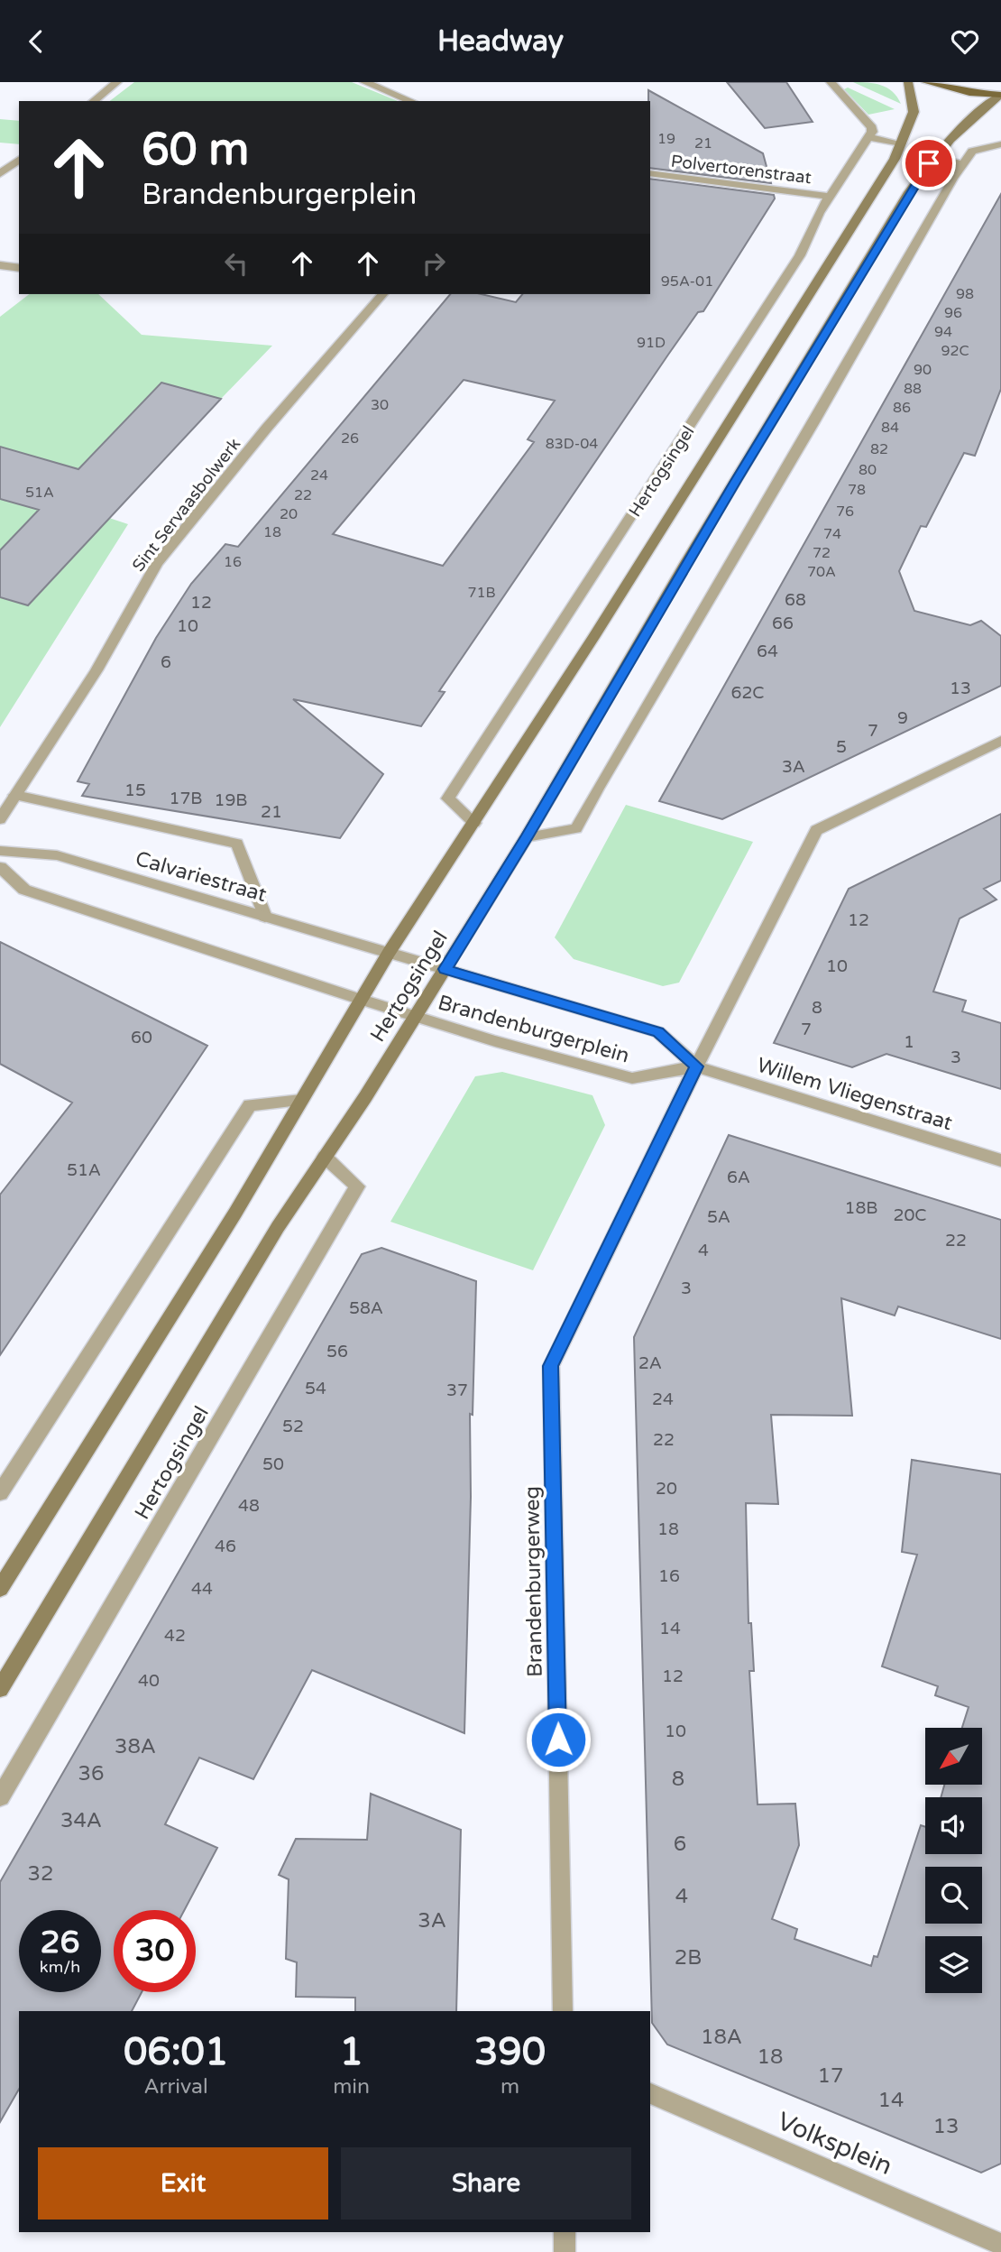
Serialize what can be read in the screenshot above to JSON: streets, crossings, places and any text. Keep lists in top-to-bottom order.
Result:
{
  "streets": {
    "main road": ["Hertogsingel"],
    "street": [
      "Polvertorenstraat",
      "Sint Servaasbolwerk",
      "Calvariestraat",
      "Brandenburgerplein",
      "Willem Vliegenstraat",
      "Brandenburgerweg",
      "Volksplein"
    ]
  },
  "crossings": [
    ["Polvertorenstraat", "Hertogsingel"],
    ["Hertogsingel", "Calvariestraat"],
    ["Hertogsingel", "Brandenburgerplein"],
    ["Calvariestraat", "Brandenburgerplein"],
    ["Brandenburgerplein", "Willem Vliegenstraat"],
    ["Brandenburgerplein", "Brandenburgerweg"],
    ["Willem Vliegenstraat", "Brandenburgerweg"]
  ],
  "house_numbers": [
    "19",
    "21",
    "95A-01",
    "98",
    "96",
    "94",
    "91D",
    "92C",
    "90",
    "88",
    "30",
    "86",
    "84",
    "26",
    "83D-04",
    "82",
    "80",
    "24",
    "78",
    "51A",
    "22",
    "76",
    "20",
    "18",
    "74",
    "72",
    "16",
    "70A",
    "71B",
    "68",
    "12",
    "66",
    "10",
    "64",
    "6",
    "13",
    "62C",
    "9",
    "7",
    "5",
    "3A",
    "15",
    "17B",
    "19B",
    "21",
    "12",
    "10",
    "8",
    "7",
    "60",
    "1",
    "3",
    "51A",
    "6A",
    "18B",
    "20C",
    "5A",
    "22",
    "4",
    "3",
    "58A",
    "56",
    "2A",
    "54",
    "37",
    "24",
    "52",
    "22",
    "50",
    "20",
    "48",
    "18",
    "46",
    "16",
    "44",
    "14",
    "42",
    "12",
    "40",
    "10",
    "38A",
    "36",
    "8",
    "34A",
    "6",
    "32",
    "4",
    "3A",
    "2B",
    "18A",
    "18",
    "17",
    "14",
    "13"
  ],
  "north": "bottom left",
  "page": {
    "header": "Headway",
    "turn": ["60 m", "Brandenburgerplein"],
    "speed": "26 km/h",
    "limit": "30",
    "eta": [
      "06:01",
      "Arrival",
      "1",
      "min",
      "390",
      "m"
    ],
    "buttons": ["Exit", "Share"]
  }
}
